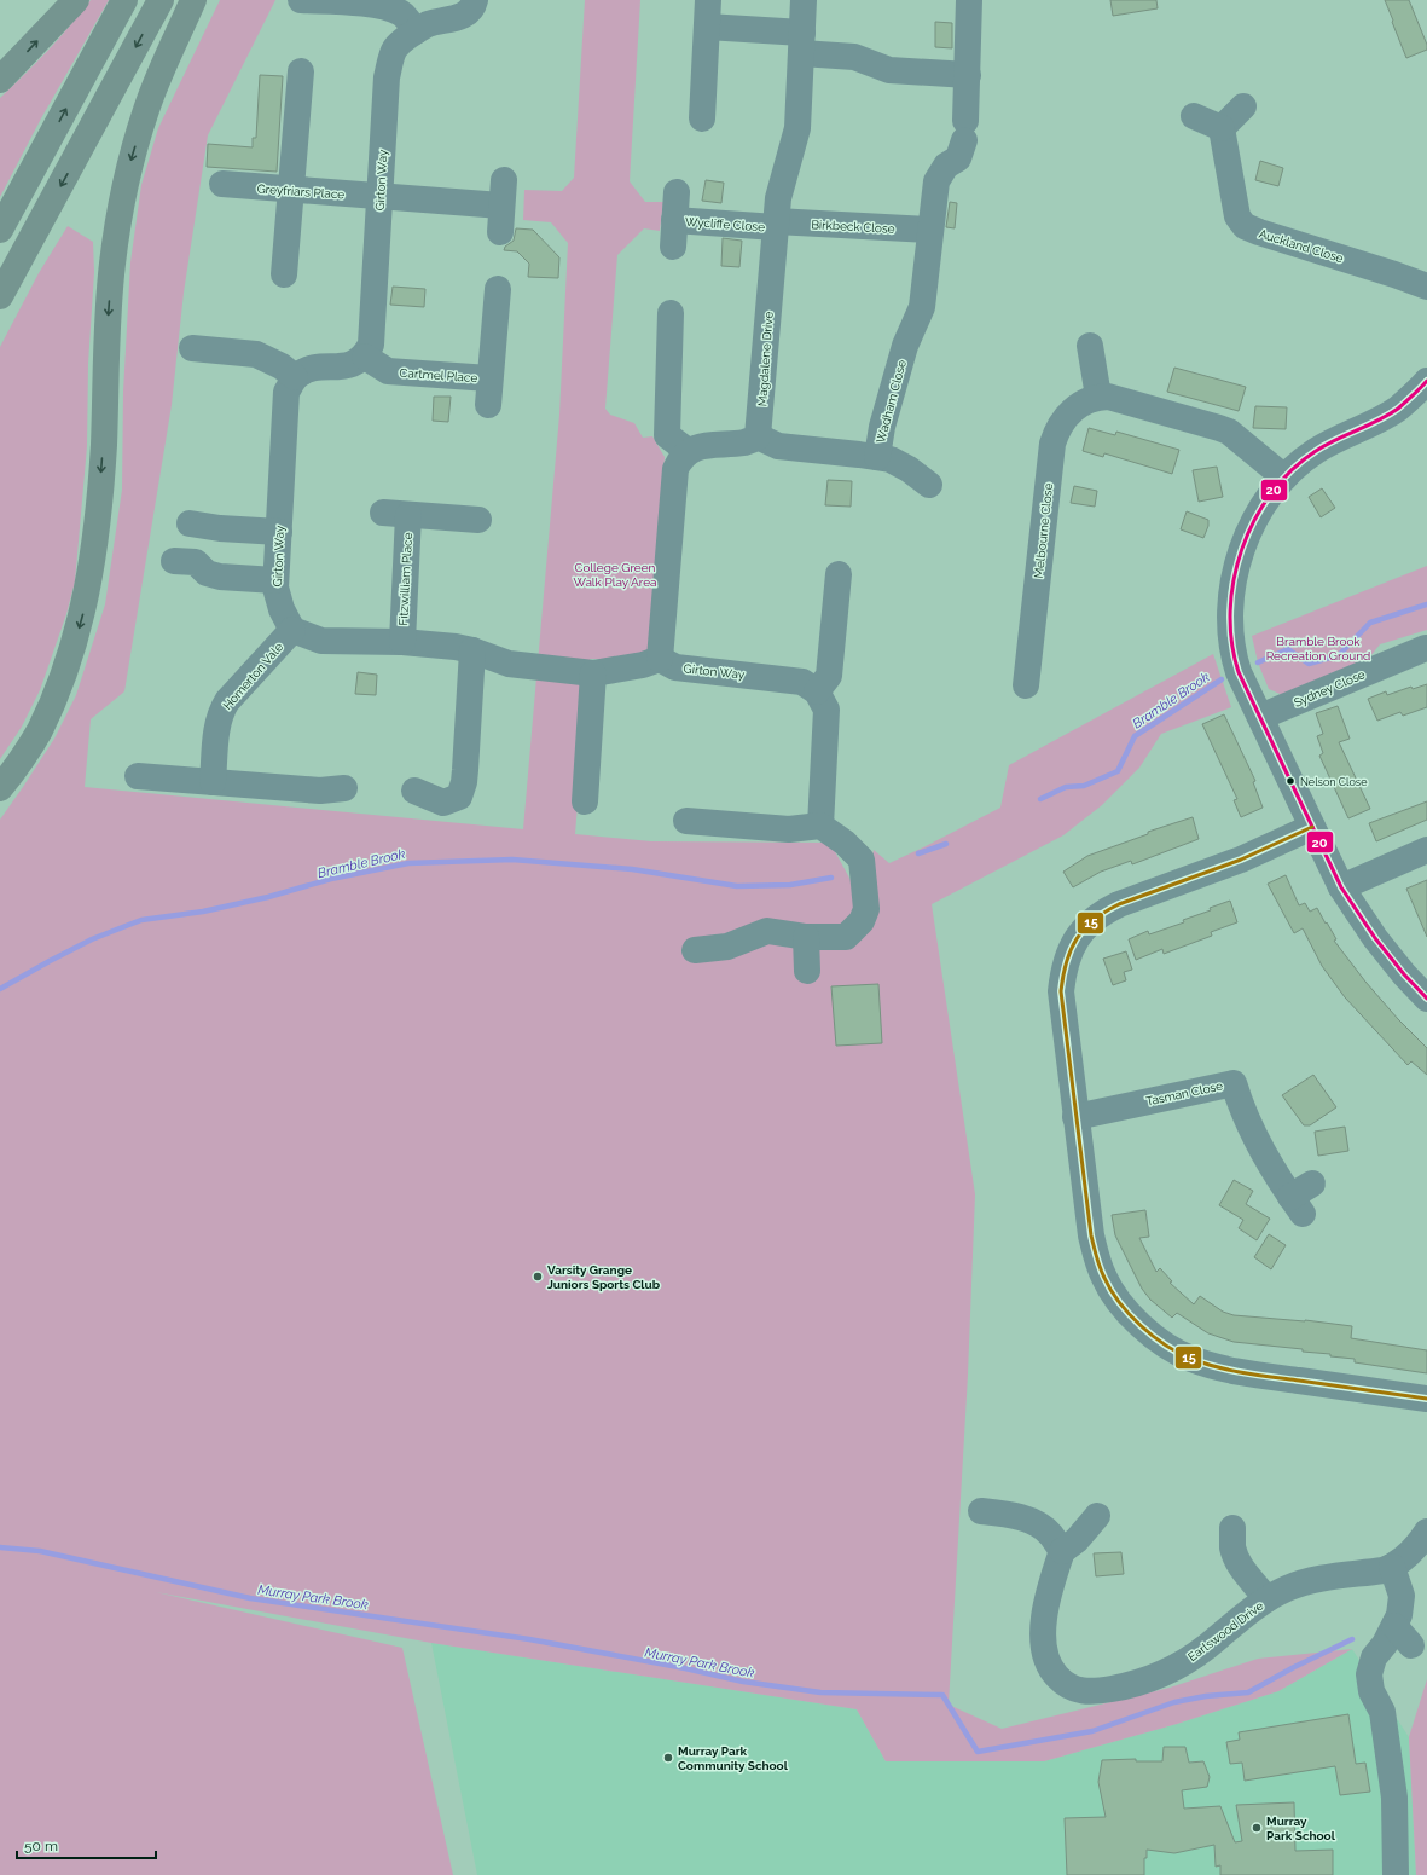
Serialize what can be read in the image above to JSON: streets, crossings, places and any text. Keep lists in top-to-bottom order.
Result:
{
  "streets": {
    "street": [
      "Girton Way",
      "Greyfriars Place",
      "Wycliffe Close",
      "Birkbeck Close",
      "Auckland Close",
      "Magdalene Drive",
      "Cartmel Place",
      "Wadham Close",
      "Melbourne Close",
      "Fitzwilliam Place",
      "Homerton Vale",
      "Sydney Close",
      "Tasman Close",
      "Earlswood Drive"
    ]
  },
  "crossings": [
    ["Girton Way", "Greyfriars Place"],
    ["Girton Way", "Cartmel Place"],
    ["Girton Way", "Homerton Vale"],
    ["Wycliffe Close", "Birkbeck Close"],
    ["Wycliffe Close", "Magdalene Drive"],
    ["Birkbeck Close", "Magdalene Drive"],
    ["Birkbeck Close", "Wadham Close"],
    ["Magdalene Drive", "Wadham Close"]
  ],
  "water": ["Bramble Brook", "Murray Park Brook"],
  "parks": ["College Green Walk Play Area", "Bramble Brook Recreation Ground"],
  "places": [
    "Nelson Close",
    "Varsity Grange Juniors Sports Club",
    "Murray Park Community School",
    "Murray Park School"
  ],
  "lines": ["transit line 20", "transit line 15"],
  "scale_bar": "50 m"
}
